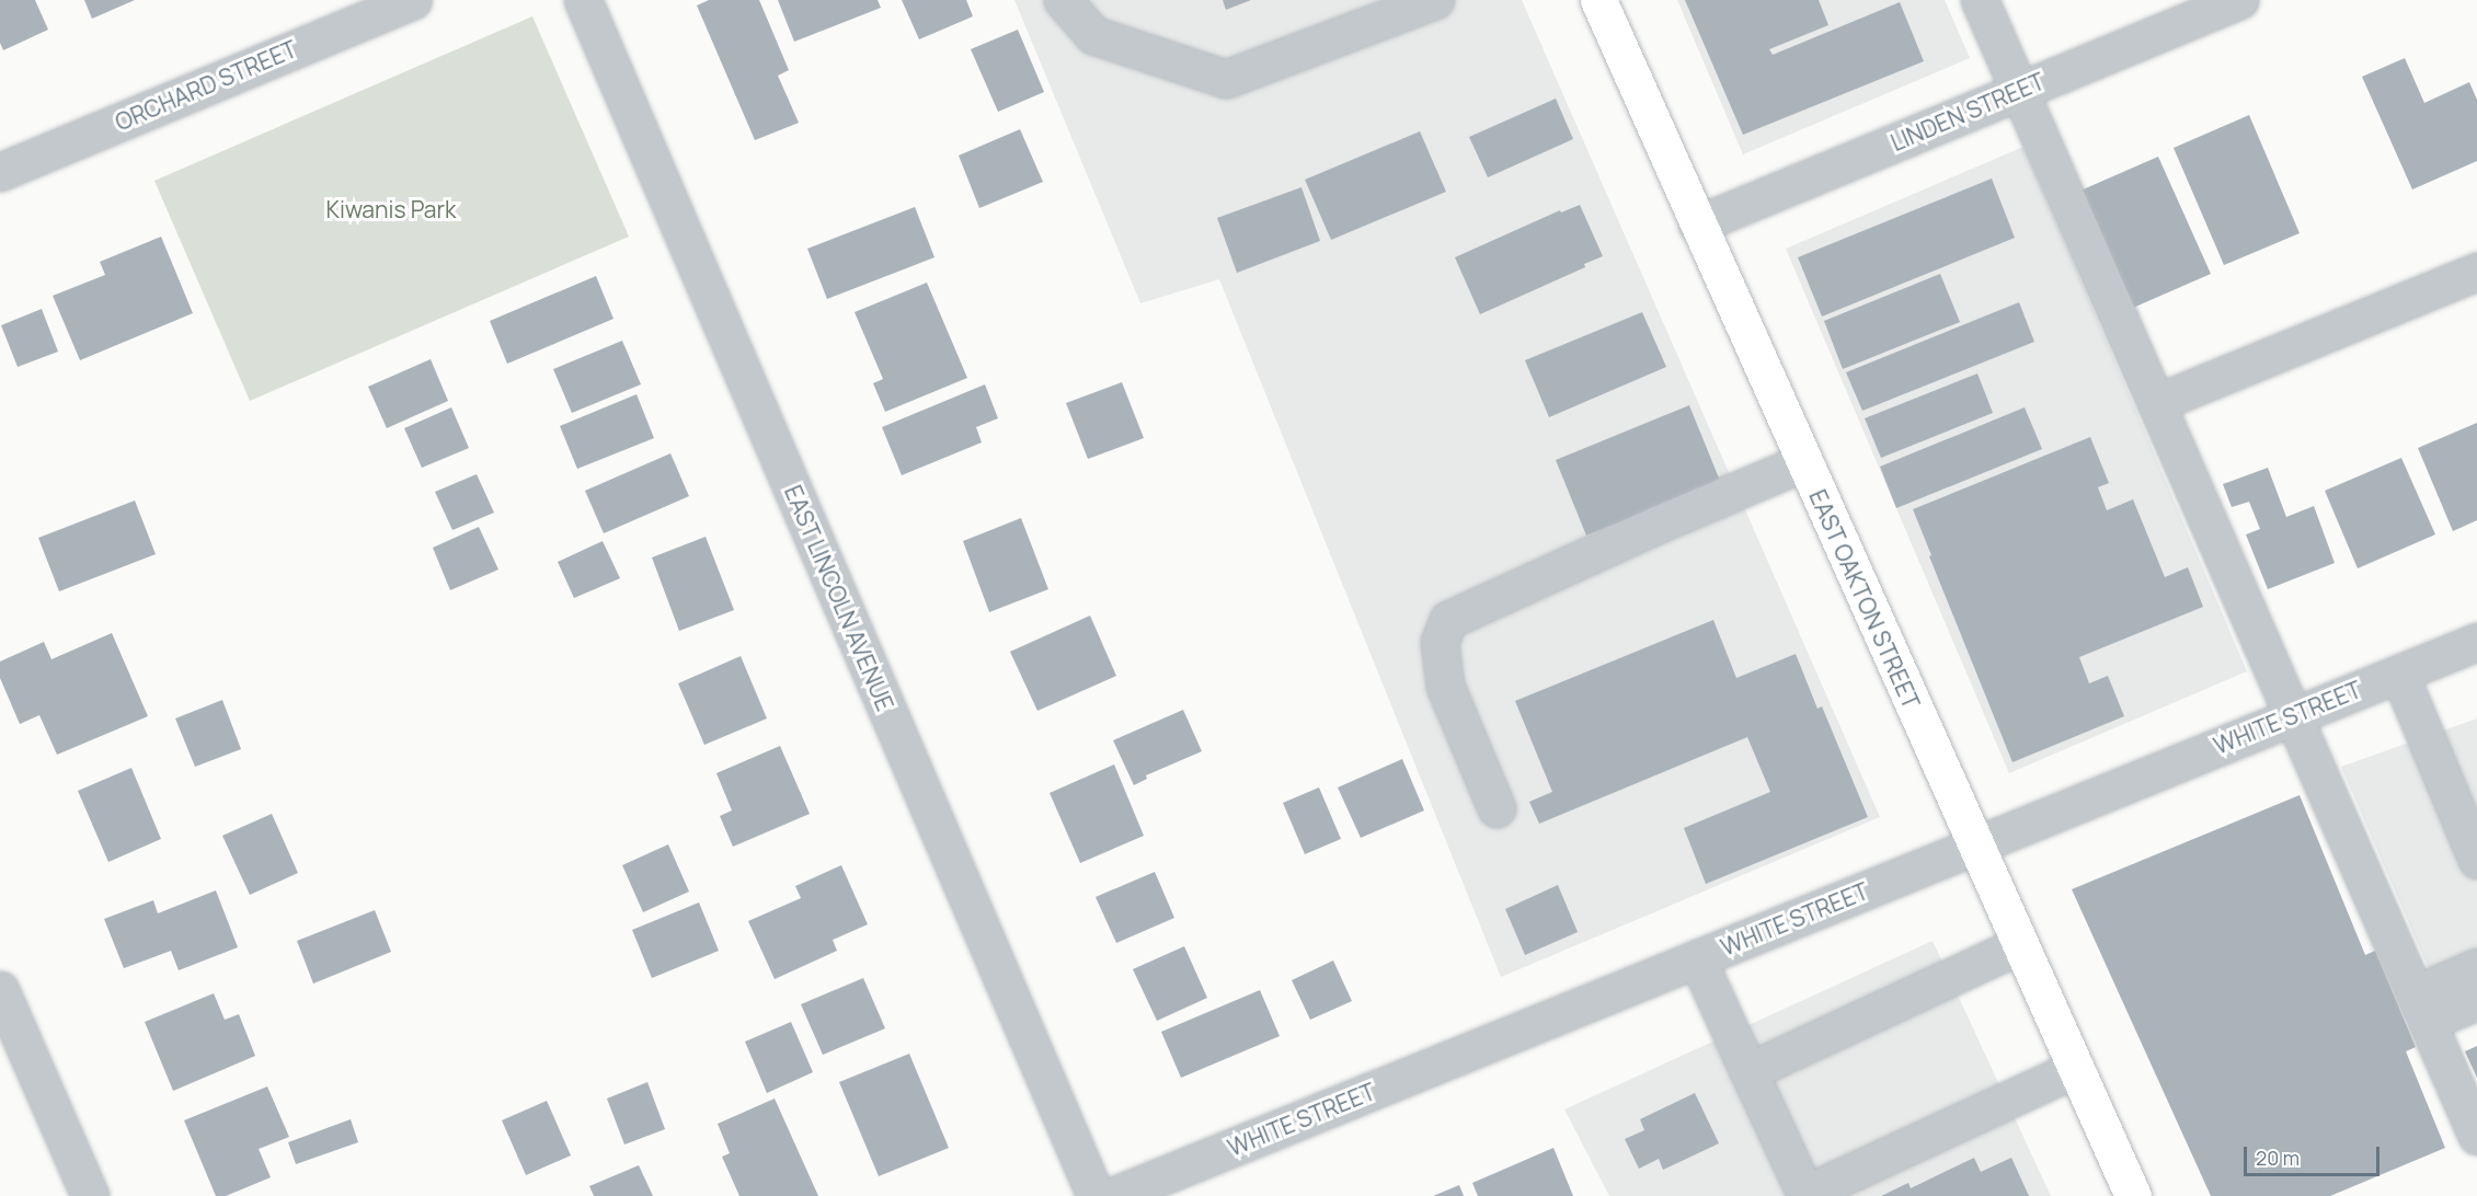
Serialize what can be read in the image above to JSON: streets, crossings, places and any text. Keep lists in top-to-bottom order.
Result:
{
  "streets": {
    "main road": ["EAST OAKTON STREET"],
    "street": [
      "ORCHARD STREET",
      "LINDEN STREET",
      "EAST LINCOLN AVENUE",
      "WHITE STREET"
    ]
  },
  "crossings": [
    ["LINDEN STREET", "EAST OAKTON STREET"],
    ["EAST OAKTON STREET", "WHITE STREET"]
  ],
  "parks": ["Kiwanis Park"],
  "scale_bar": "20 m"
}
